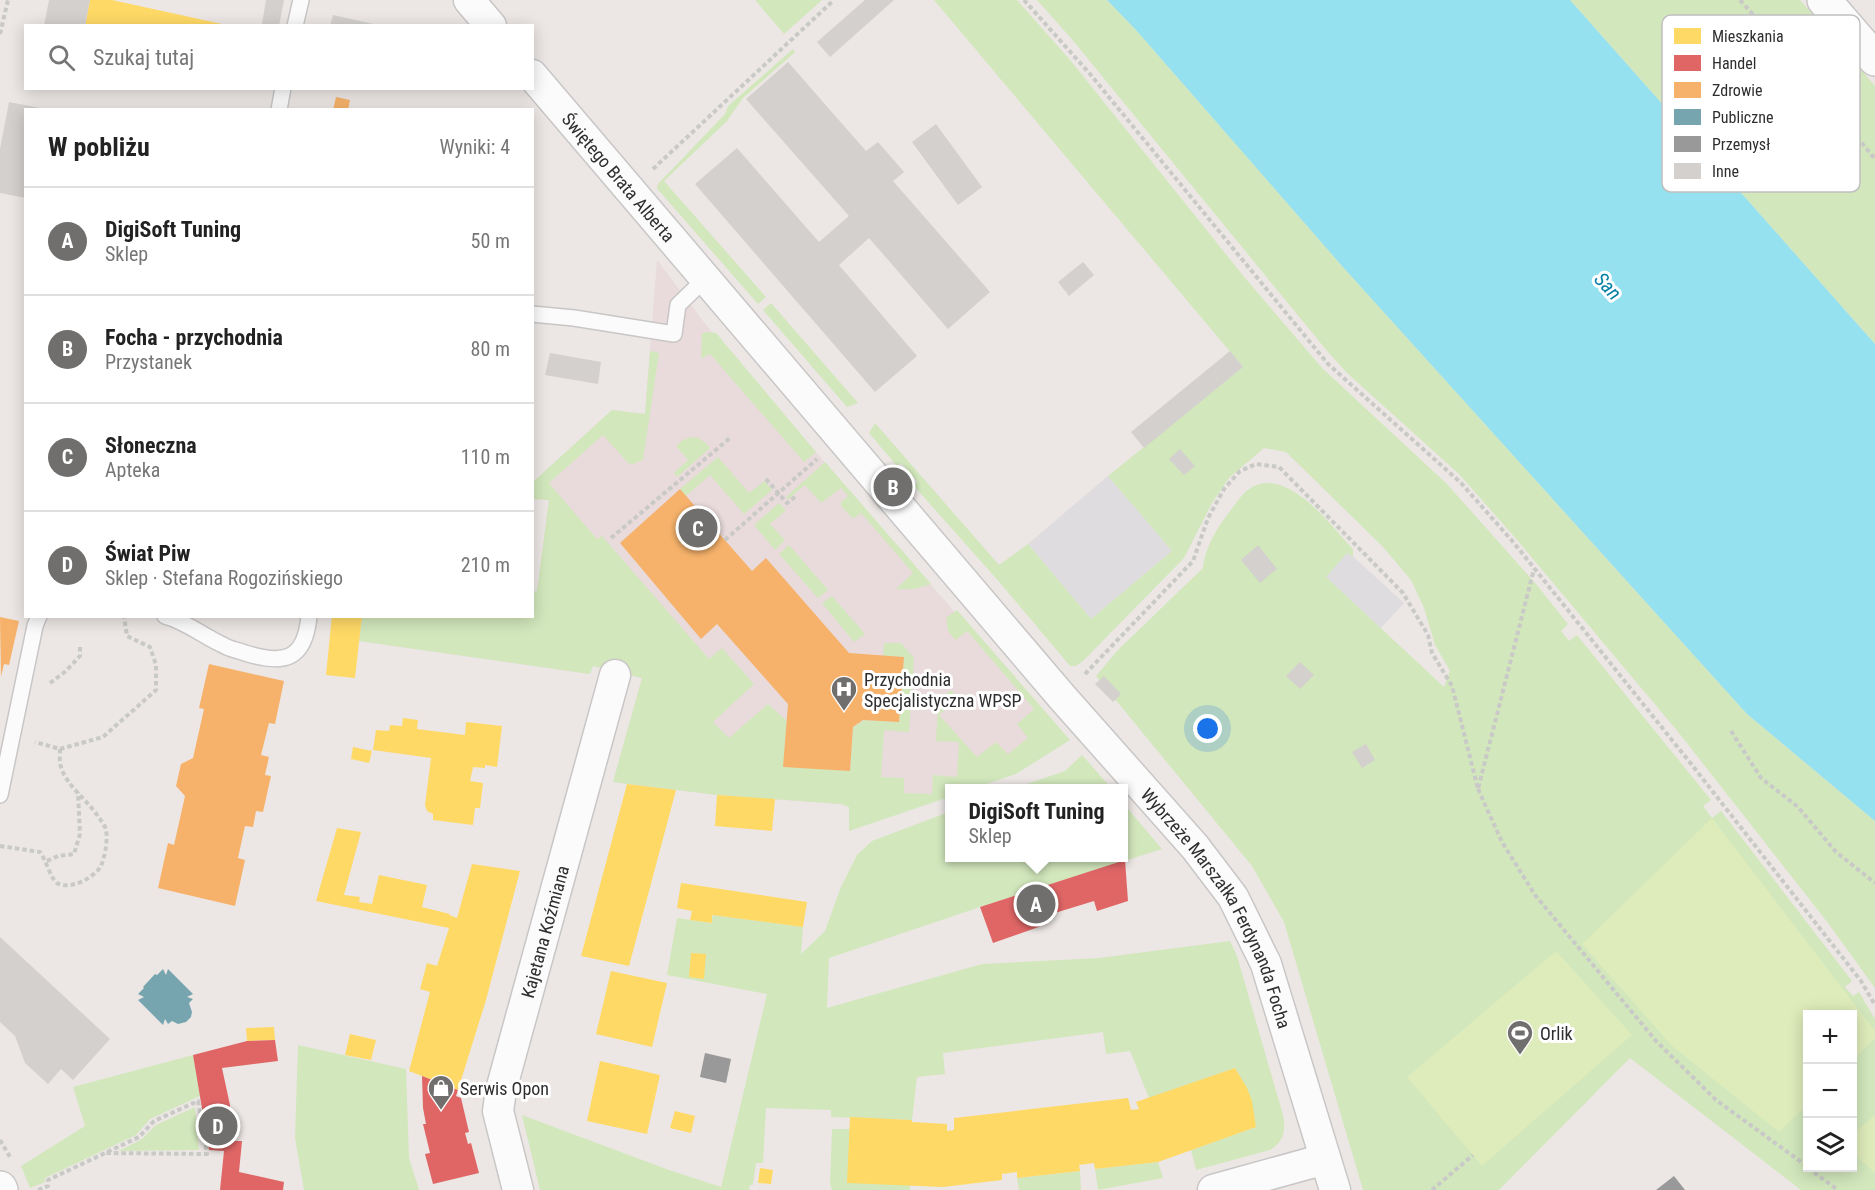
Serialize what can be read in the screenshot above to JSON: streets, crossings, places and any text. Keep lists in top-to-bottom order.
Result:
{
  "streets": {
    "street": ["Świętego Brata Alberta", "Wybrzeże Marszałka Ferdynanda Focha", "Kajetana Koźmiana"]
  },
  "crossings": [
    ["Świętego Brata Alberta", "Wybrzeże Marszałka Ferdynanda Focha"]
  ],
  "water": ["San"],
  "places": {
    "hospital": ["Przychodnia Specjalistyczna WPSP"],
    "sports": ["Orlik"],
    "shop": ["Serwis Opon"]
  },
  "legend": [
    "Mieszkania",
    "Handel",
    "Zdrowie",
    "Publiczne",
    "Przemysł",
    "Inne"
  ],
  "page": {
    "search": "Szukaj tutaj",
    "heading": ["W pobliżu", "Wyniki: 4"],
    "list": [
      {
        "mark": "A",
        "name": "DigiSoft Tuning",
        "note": "Sklep",
        "value": "50 m"
      },
      {
        "mark": "B",
        "name": "Focha - przychodnia",
        "note": "Przystanek",
        "value": "80 m"
      },
      {
        "mark": "C",
        "name": "Słoneczna",
        "note": "Apteka",
        "value": "110 m"
      },
      {
        "mark": "D",
        "name": "Świat Piw",
        "note": "Sklep · Stefana Rogozińskiego",
        "value": "210 m"
      }
    ],
    "pins": [
      "B",
      "C",
      "A",
      "D"
    ],
    "popup": ["DigiSoft Tuning", "Sklep"],
    "map_buttons": ["+", "−"]
  }
}
